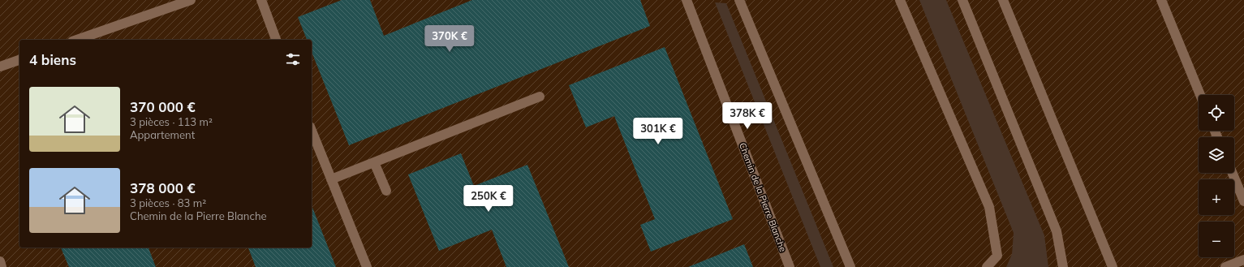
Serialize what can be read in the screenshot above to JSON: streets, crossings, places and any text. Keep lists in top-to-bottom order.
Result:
{
  "streets": {
    "street": ["Chemin de la Pierre Blanche"]
  },
  "page": {
    "price": [
      "370K €",
      "378K €",
      "301K €",
      "250K €"
    ],
    "heading": "4 biens",
    "list": [
      {
        "name": "370 000 €",
        "note": "3 pièces · 113 m² · Appartement"
      },
      {
        "name": "378 000 €",
        "note": "3 pièces · 83 m² · Chemin de la Pierre Blanche"
      }
    ],
    "map_buttons": ["+", "−"]
  }
}
